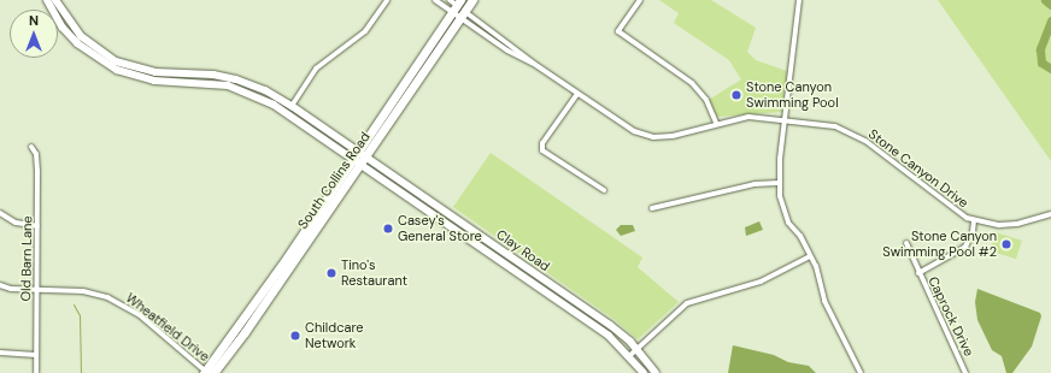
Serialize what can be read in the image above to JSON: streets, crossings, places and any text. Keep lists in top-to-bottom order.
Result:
{
  "streets": {
    "main road": ["South Collins Road", "Clay Road"],
    "street": [
      "Stone Canyon Drive",
      "Old Barn Lane",
      "Caprock Drive",
      "Wheatfield Drive"
    ]
  },
  "crossings": [
    ["Stone Canyon Drive", "South Collins Road"],
    ["South Collins Road", "Clay Road"],
    ["South Collins Road", "Wheatfield Drive"],
    ["Old Barn Lane", "Wheatfield Drive"]
  ],
  "places": [
    "Stone Canyon Swimming Pool",
    "Casey's General Store",
    "Stone Canyon Swimming Pool #2",
    "Tino's Restaurant",
    "Childcare Network"
  ],
  "north": "top"
}
